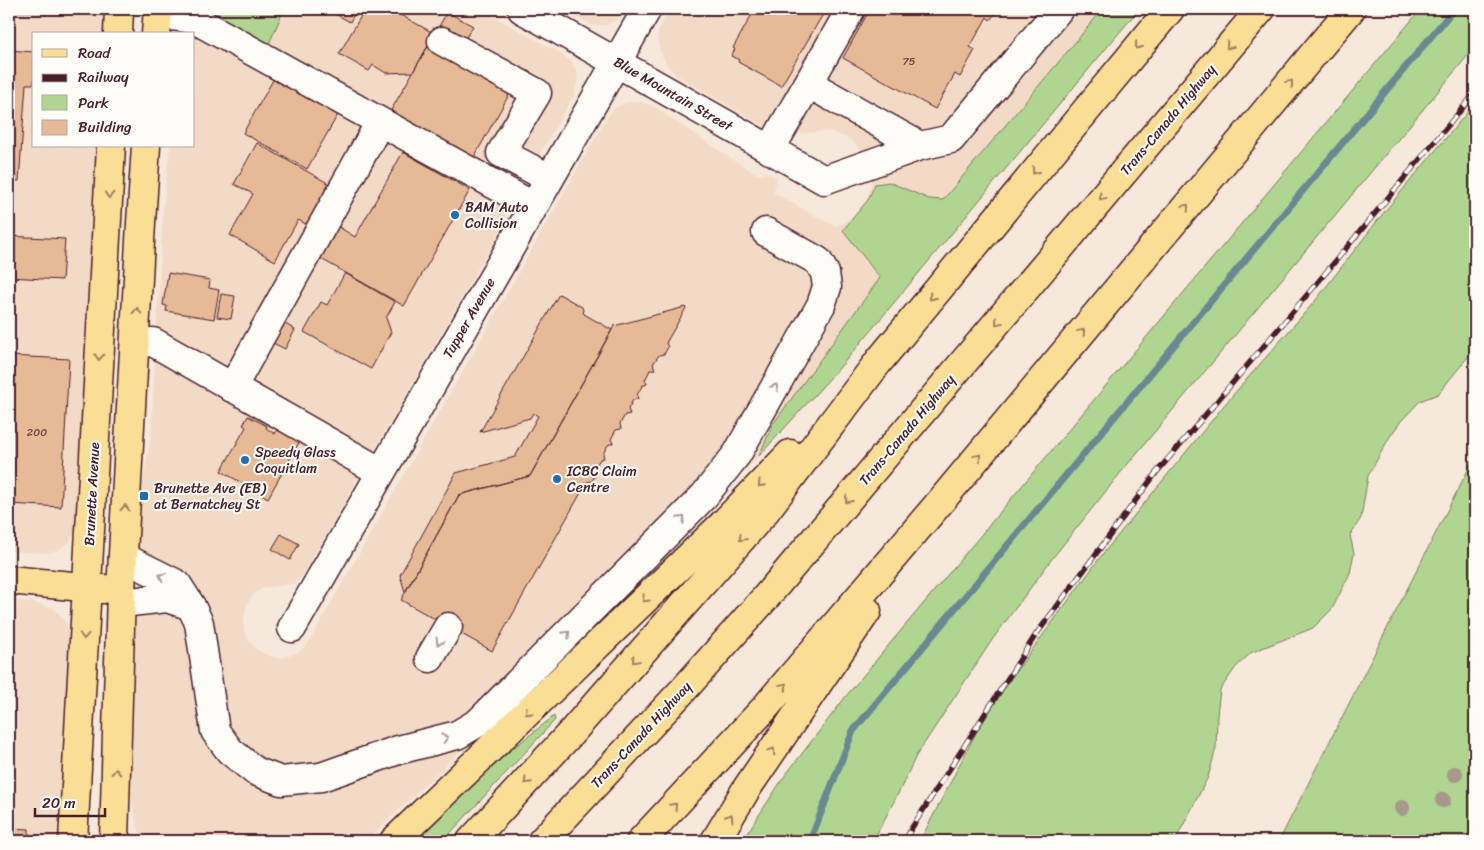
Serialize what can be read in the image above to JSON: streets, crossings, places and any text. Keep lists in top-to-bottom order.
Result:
{
  "streets": {
    "main road": ["Trans-Canada Highway", "Brunette Avenue"],
    "street": ["Blue Mountain Street", "Tupper Avenue"]
  },
  "crossings": [
    ["Blue Mountain Street", "Tupper Avenue"]
  ],
  "places": {
    "other": ["BAM Auto Collision", "Speedy Glass Coquitlam", "ICBC Claim Centre"],
    "transit": ["Brunette Ave (EB) at Bernatchey St"]
  },
  "house_numbers": ["75", "200"],
  "legend": [
    "Road",
    "Railway",
    "Park",
    "Building"
  ],
  "scale_bar": "20 m"
}
